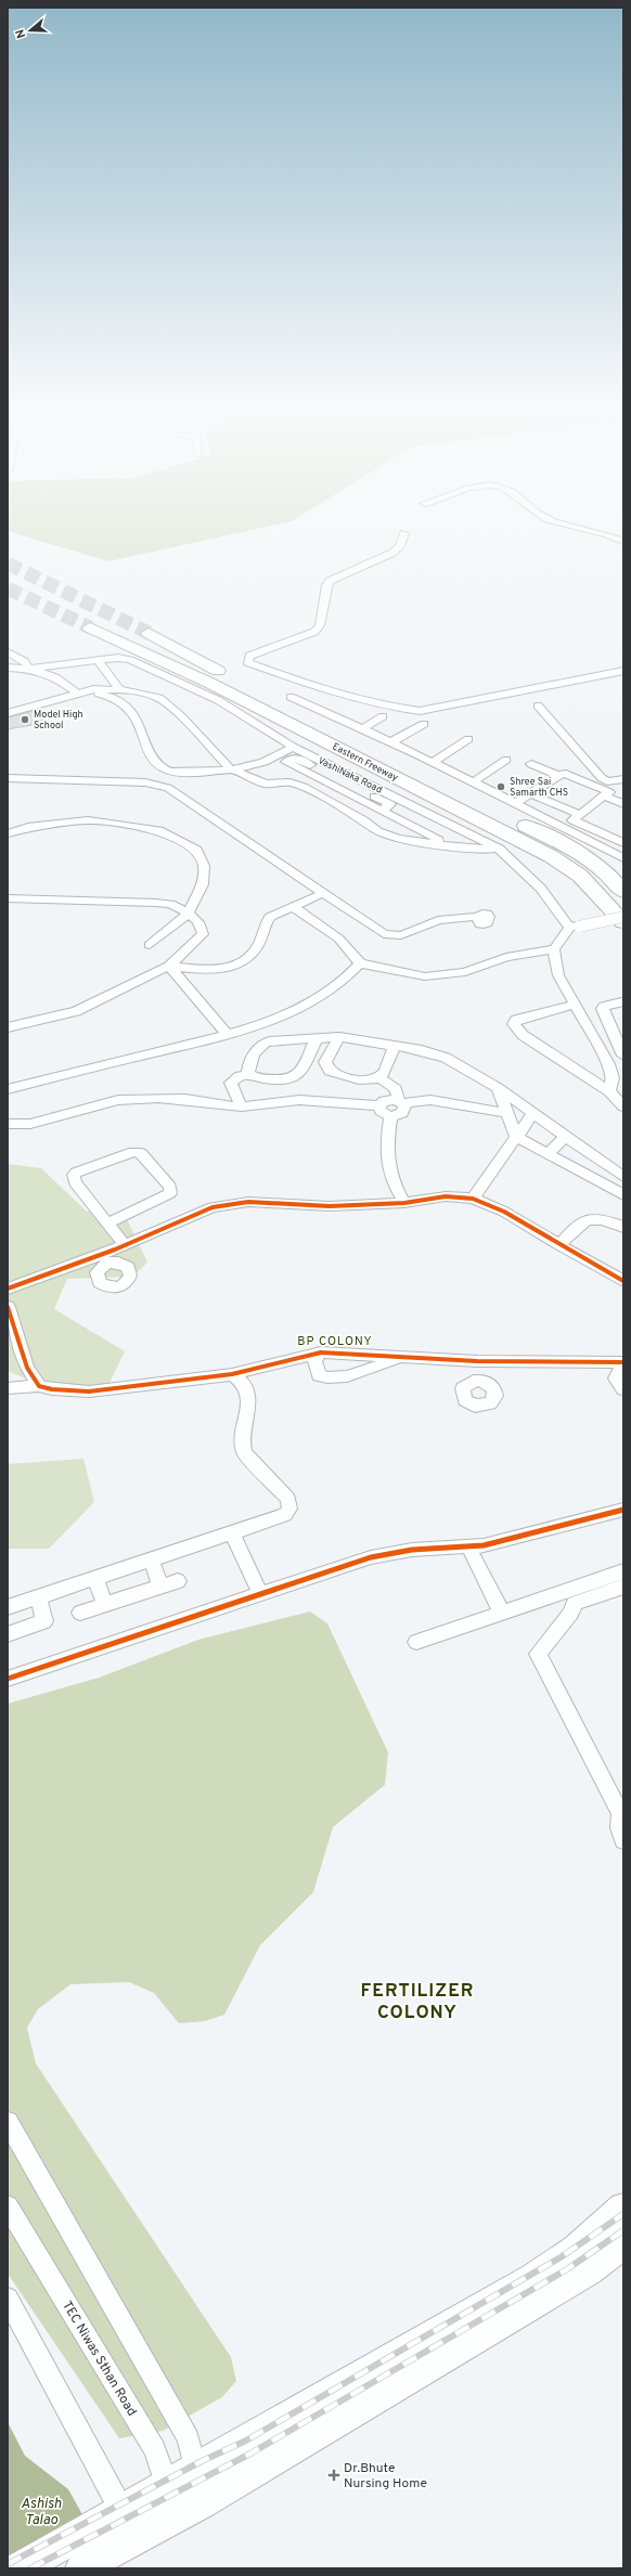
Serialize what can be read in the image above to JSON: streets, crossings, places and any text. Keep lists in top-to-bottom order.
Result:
{
  "streets": {
    "highway": ["Eastern Freeway"],
    "street": ["VashiNaka Road", "TEC Niwas Sthan Road"]
  },
  "districts": ["BP COLONY", "FERTILIZER COLONY"],
  "water": ["Ashish Talao"],
  "places": {
    "other": ["Model High School", "Shree Sai Samarth CHS"],
    "health": ["Dr.Bhute Nursing Home"]
  },
  "north": "left"
}
